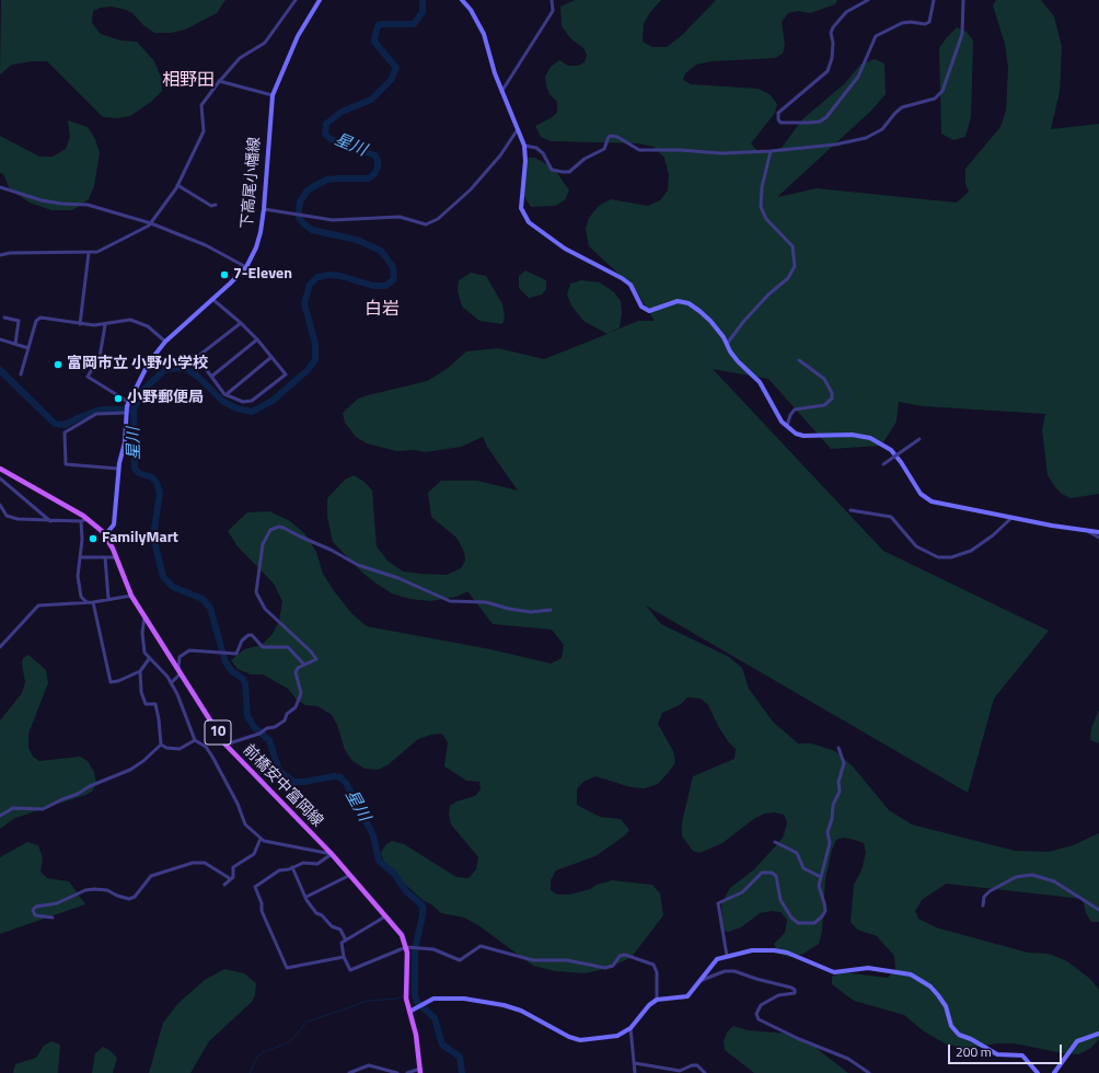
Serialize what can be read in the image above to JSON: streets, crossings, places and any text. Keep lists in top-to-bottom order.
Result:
{
  "streets": {
    "main road": ["10", "前橋安中富岡線"],
    "street": ["下高尾小幡線"]
  },
  "crossings": [
    ["下高尾小幡線", "前橋安中富岡線"]
  ],
  "districts": ["相野田", "白岩"],
  "water": ["星川"],
  "places": [
    "7-Eleven",
    "富岡市立 小野小学校",
    "小野郵便局",
    "FamilyMart"
  ],
  "scale_bar": "200 m"
}
